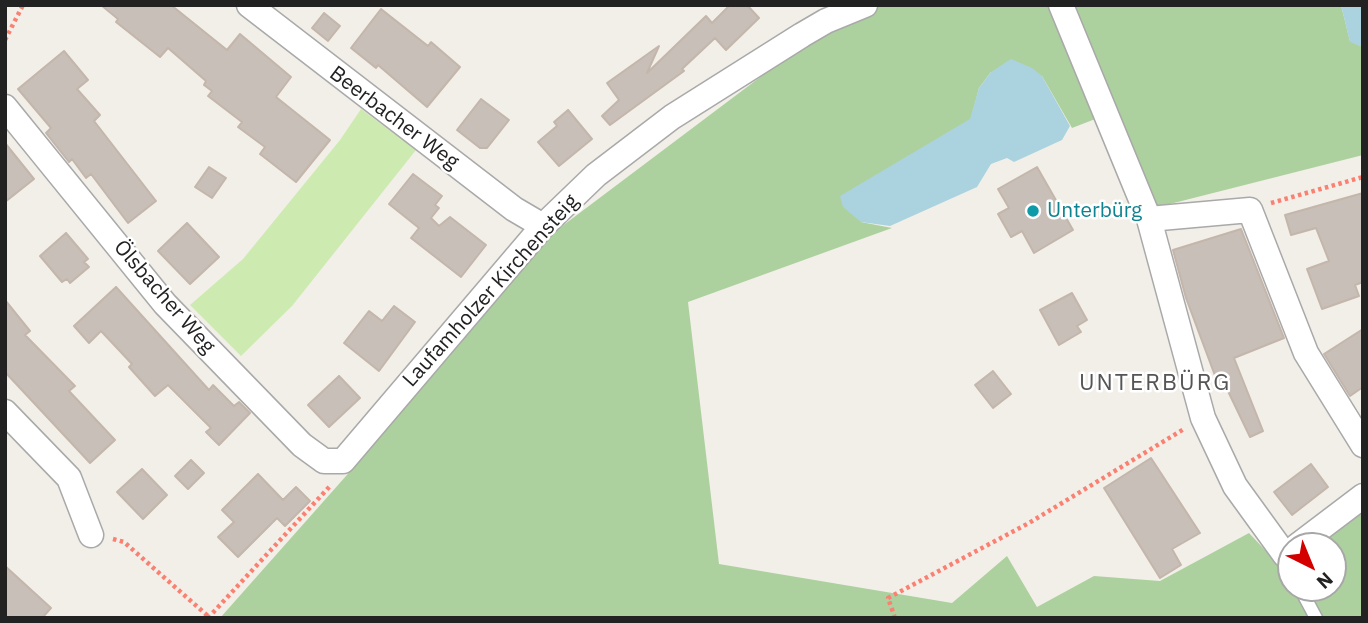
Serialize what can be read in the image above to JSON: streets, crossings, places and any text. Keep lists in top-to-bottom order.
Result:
{
  "streets": {
    "street": ["Beerbacher Weg", "Laufamholzer Kirchensteig", "Ölsbacher Weg"]
  },
  "crossings": [
    ["Beerbacher Weg", "Laufamholzer Kirchensteig"],
    ["Laufamholzer Kirchensteig", "Ölsbacher Weg"]
  ],
  "districts": ["UNTERBÜRG"],
  "places": ["Unterbürg"],
  "north": "bottom right"
}
